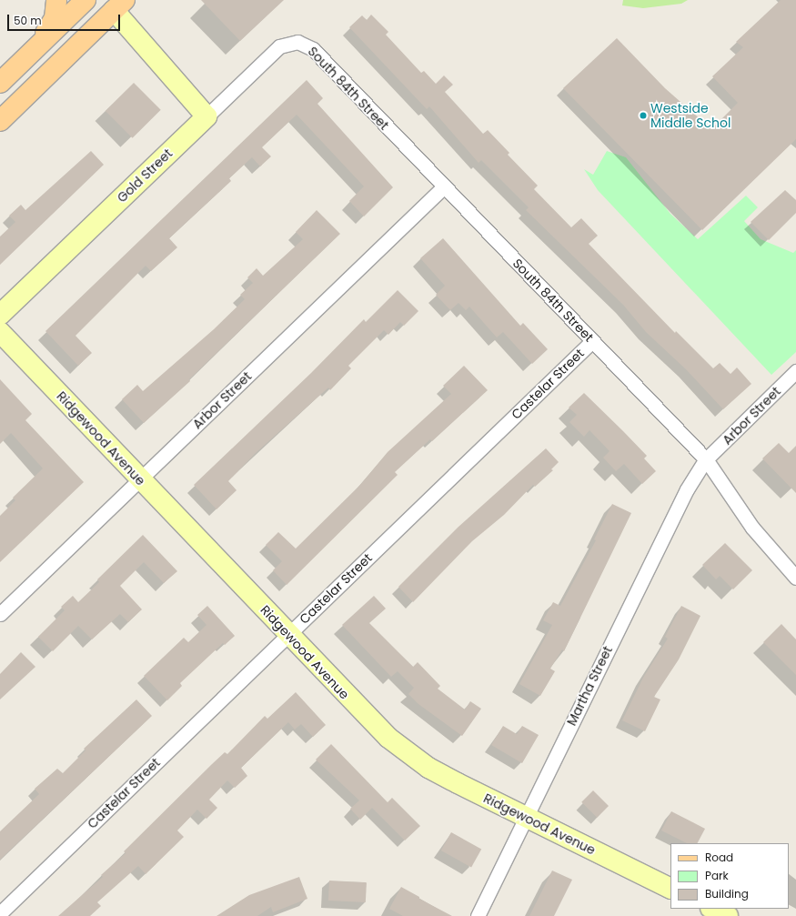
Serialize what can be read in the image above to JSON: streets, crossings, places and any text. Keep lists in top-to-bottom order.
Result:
{
  "streets": {
    "main road": ["Gold Street", "Ridgewood Avenue"],
    "street": [
      "South 84th Street",
      "Castelar Street",
      "Arbor Street",
      "Martha Street"
    ]
  },
  "crossings": [
    ["South 84th Street", "Gold Street"],
    ["South 84th Street", "Castelar Street"],
    ["South 84th Street", "Arbor Street"],
    ["South 84th Street", "Martha Street"],
    ["Castelar Street", "Ridgewood Avenue"],
    ["Arbor Street", "Ridgewood Avenue"],
    ["Arbor Street", "Martha Street"],
    ["Ridgewood Avenue", "Martha Street"]
  ],
  "places": ["Westside Middle Schol"],
  "legend": ["Road", "Park", "Building"],
  "scale_bar": "50 m"
}
